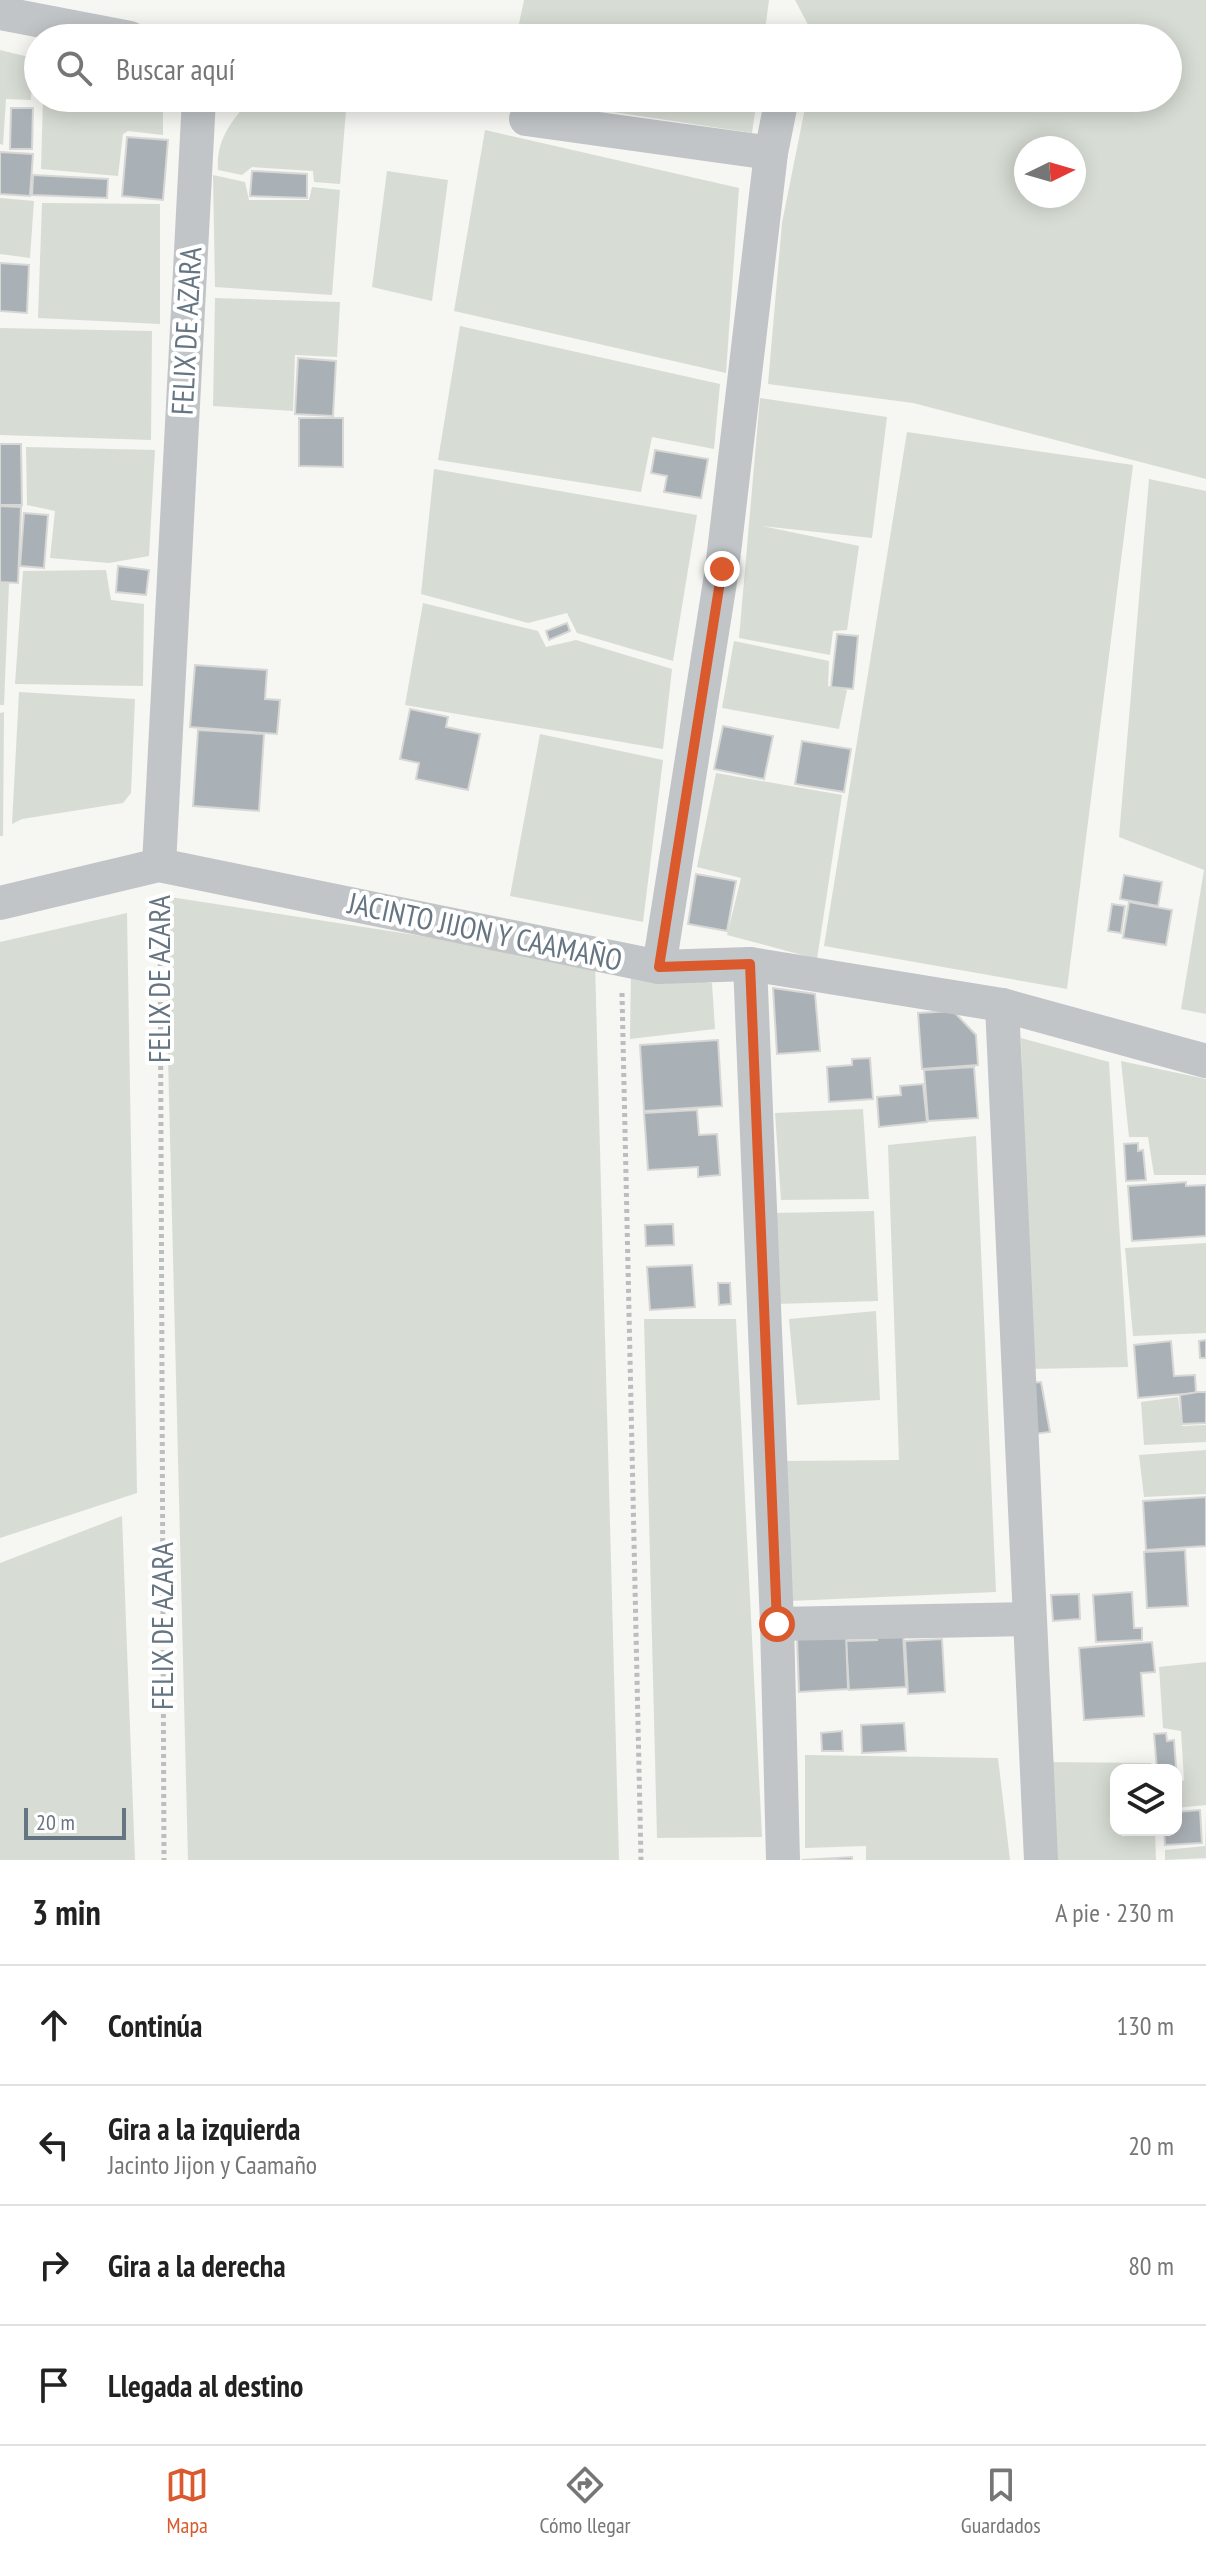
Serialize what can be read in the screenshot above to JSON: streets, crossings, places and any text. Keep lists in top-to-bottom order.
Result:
{
  "streets": {
    "street": ["FELIX DE AZARA", "JACINTO JIJON Y CAAMAÑO"]
  },
  "crossings": [
    ["FELIX DE AZARA", "JACINTO JIJON Y CAAMAÑO"]
  ],
  "scale_bar": "20 m",
  "north": "right",
  "page": {
    "search": "Buscar aquí",
    "scale": "20 m",
    "heading": ["3 min", "A pie · 230 m"],
    "list": [
      ["Continúa", "130 m"],
      ["Gira a la izquierda", "Jacinto Jijon y Caamaño", "20 m"],
      ["Gira a la derecha", "80 m"],
      "Llegada al destino"
    ],
    "nav": ["Mapa", "Cómo llegar", "Guardados"]
  }
}
